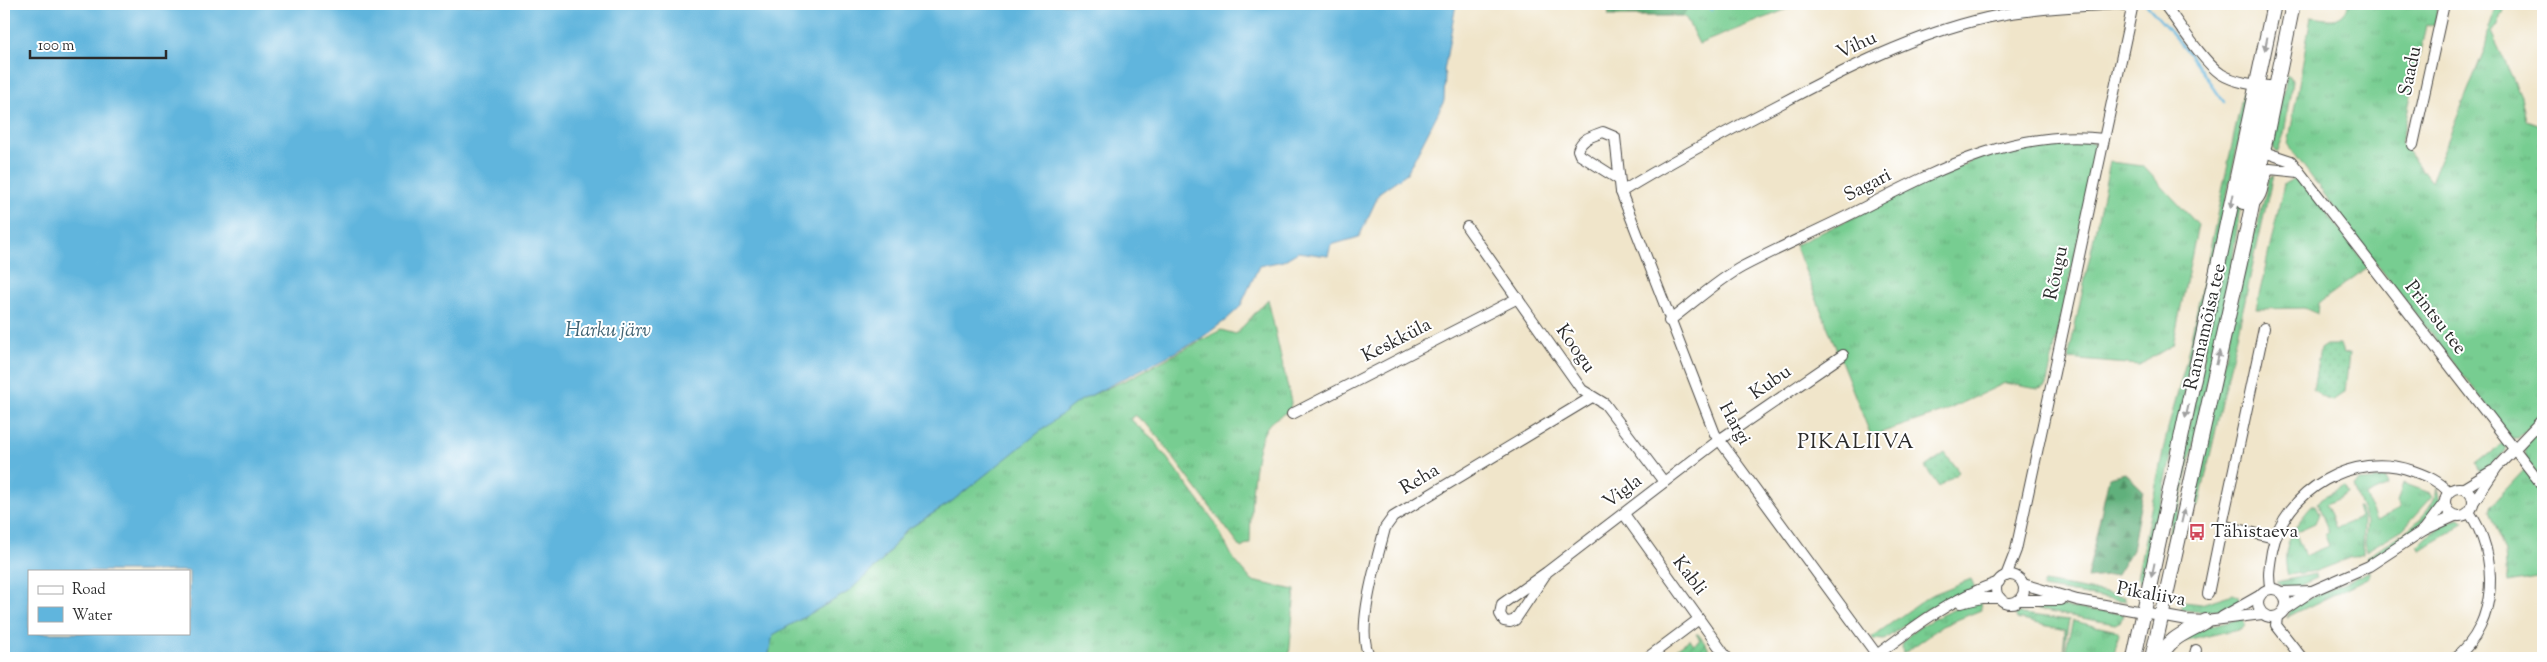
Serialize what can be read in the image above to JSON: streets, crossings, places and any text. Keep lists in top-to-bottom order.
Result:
{
  "streets": {
    "main road": ["Rannamõisa tee"],
    "street": [
      "Vihu",
      "Saadu",
      "Sagari",
      "Rõugu",
      "Printsu tee",
      "Keskküla",
      "Koogu",
      "Kubu",
      "Hargi",
      "Reha",
      "Vigla",
      "Kabli",
      "Pikaliiva"
    ]
  },
  "crossings": [
    ["Vihu", "Rõugu"],
    ["Vihu", "Hargi"],
    ["Sagari", "Rõugu"],
    ["Sagari", "Hargi"],
    ["Rõugu", "Pikaliiva"],
    ["Printsu tee", "Rannamõisa tee"],
    ["Rannamõisa tee", "Pikaliiva"],
    ["Keskküla", "Koogu"],
    ["Koogu", "Reha"],
    ["Koogu", "Vigla"],
    ["Kubu", "Hargi"],
    ["Kubu", "Vigla"],
    ["Hargi", "Vigla"],
    ["Hargi", "Pikaliiva"],
    ["Vigla", "Kabli"]
  ],
  "districts": ["PIKALIIVA"],
  "water": ["Harku järv"],
  "places": {
    "bus stop": ["Tähistaeva"]
  },
  "legend": ["Road", "Water"],
  "scale_bar": "100 m"
}
